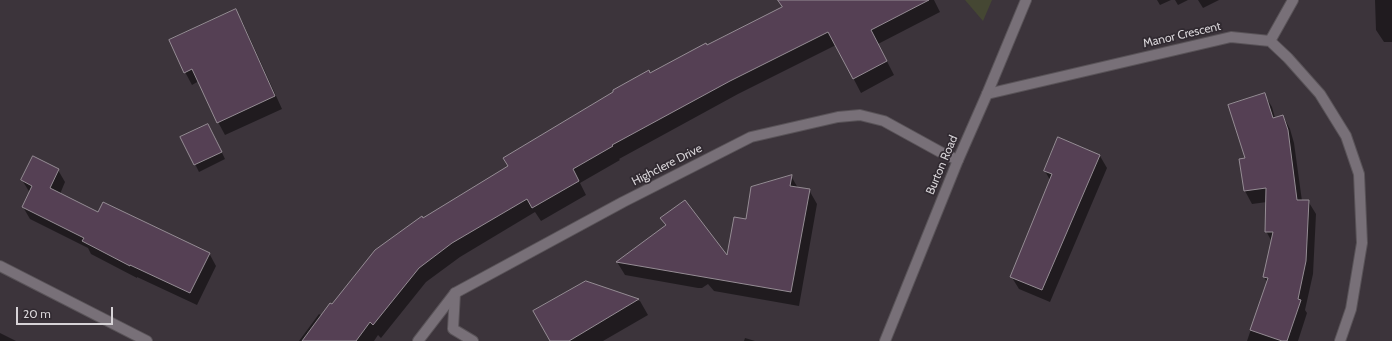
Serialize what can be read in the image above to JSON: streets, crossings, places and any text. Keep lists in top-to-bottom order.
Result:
{
  "streets": {
    "street": ["Manor Crescent", "Highclere Drive", "Burton Road"]
  },
  "crossings": [
    ["Manor Crescent", "Burton Road"],
    ["Highclere Drive", "Burton Road"]
  ],
  "scale_bar": "20 m"
}
